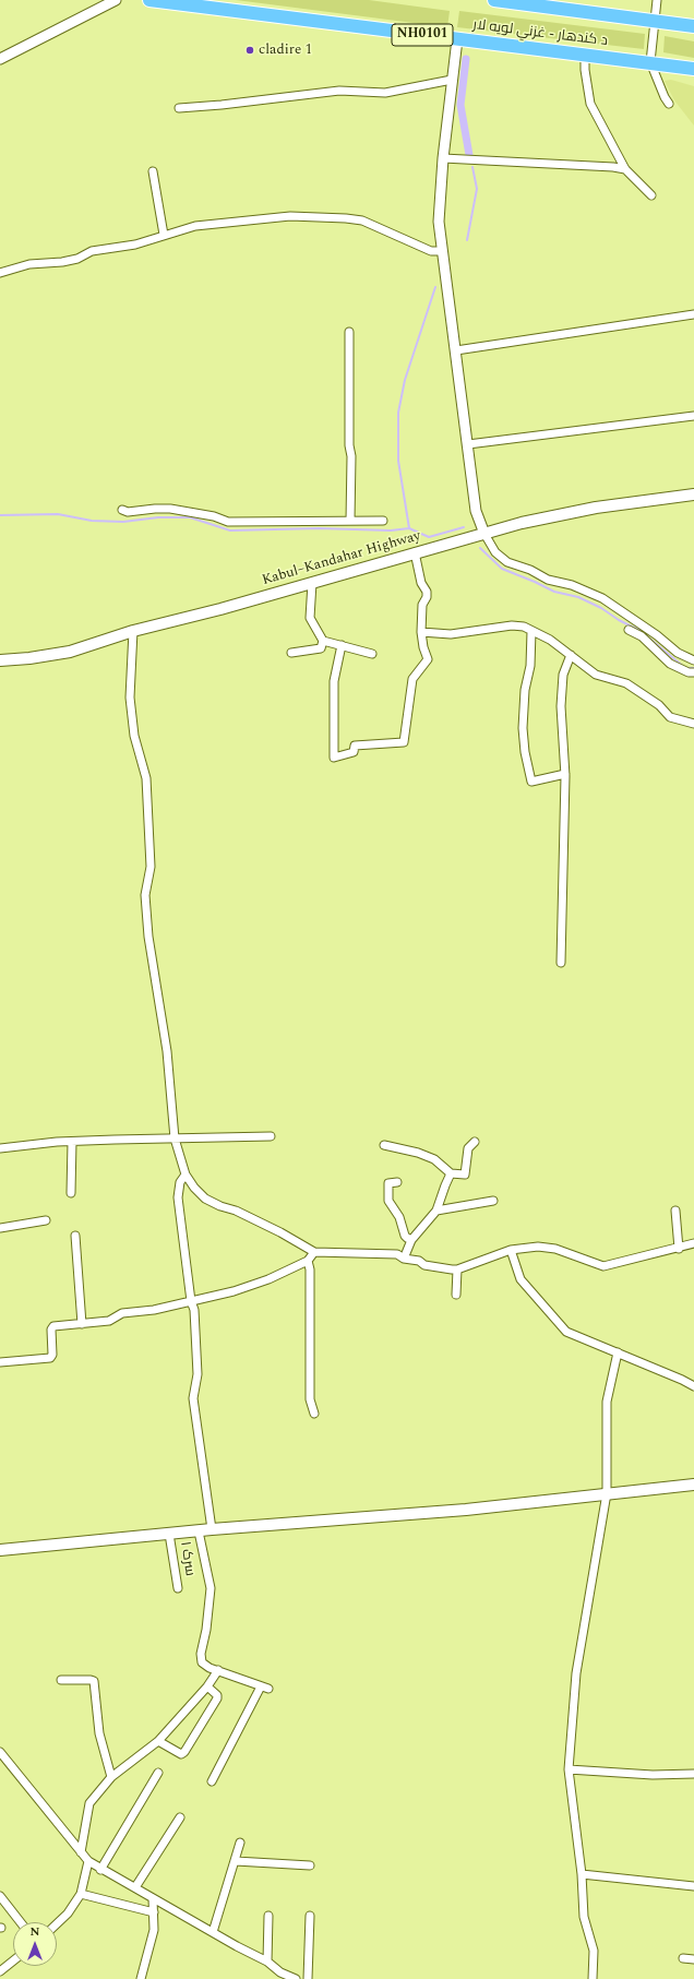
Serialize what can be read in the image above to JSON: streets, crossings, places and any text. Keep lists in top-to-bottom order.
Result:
{
  "streets": {
    "highway": ["د کندهار - غزني لويه لار", "NH0101"],
    "main road": ["Kabul–Kandahar Highway"],
    "street": ["سرک ۱"]
  },
  "places": ["cladire 1"],
  "north": "top"
}
